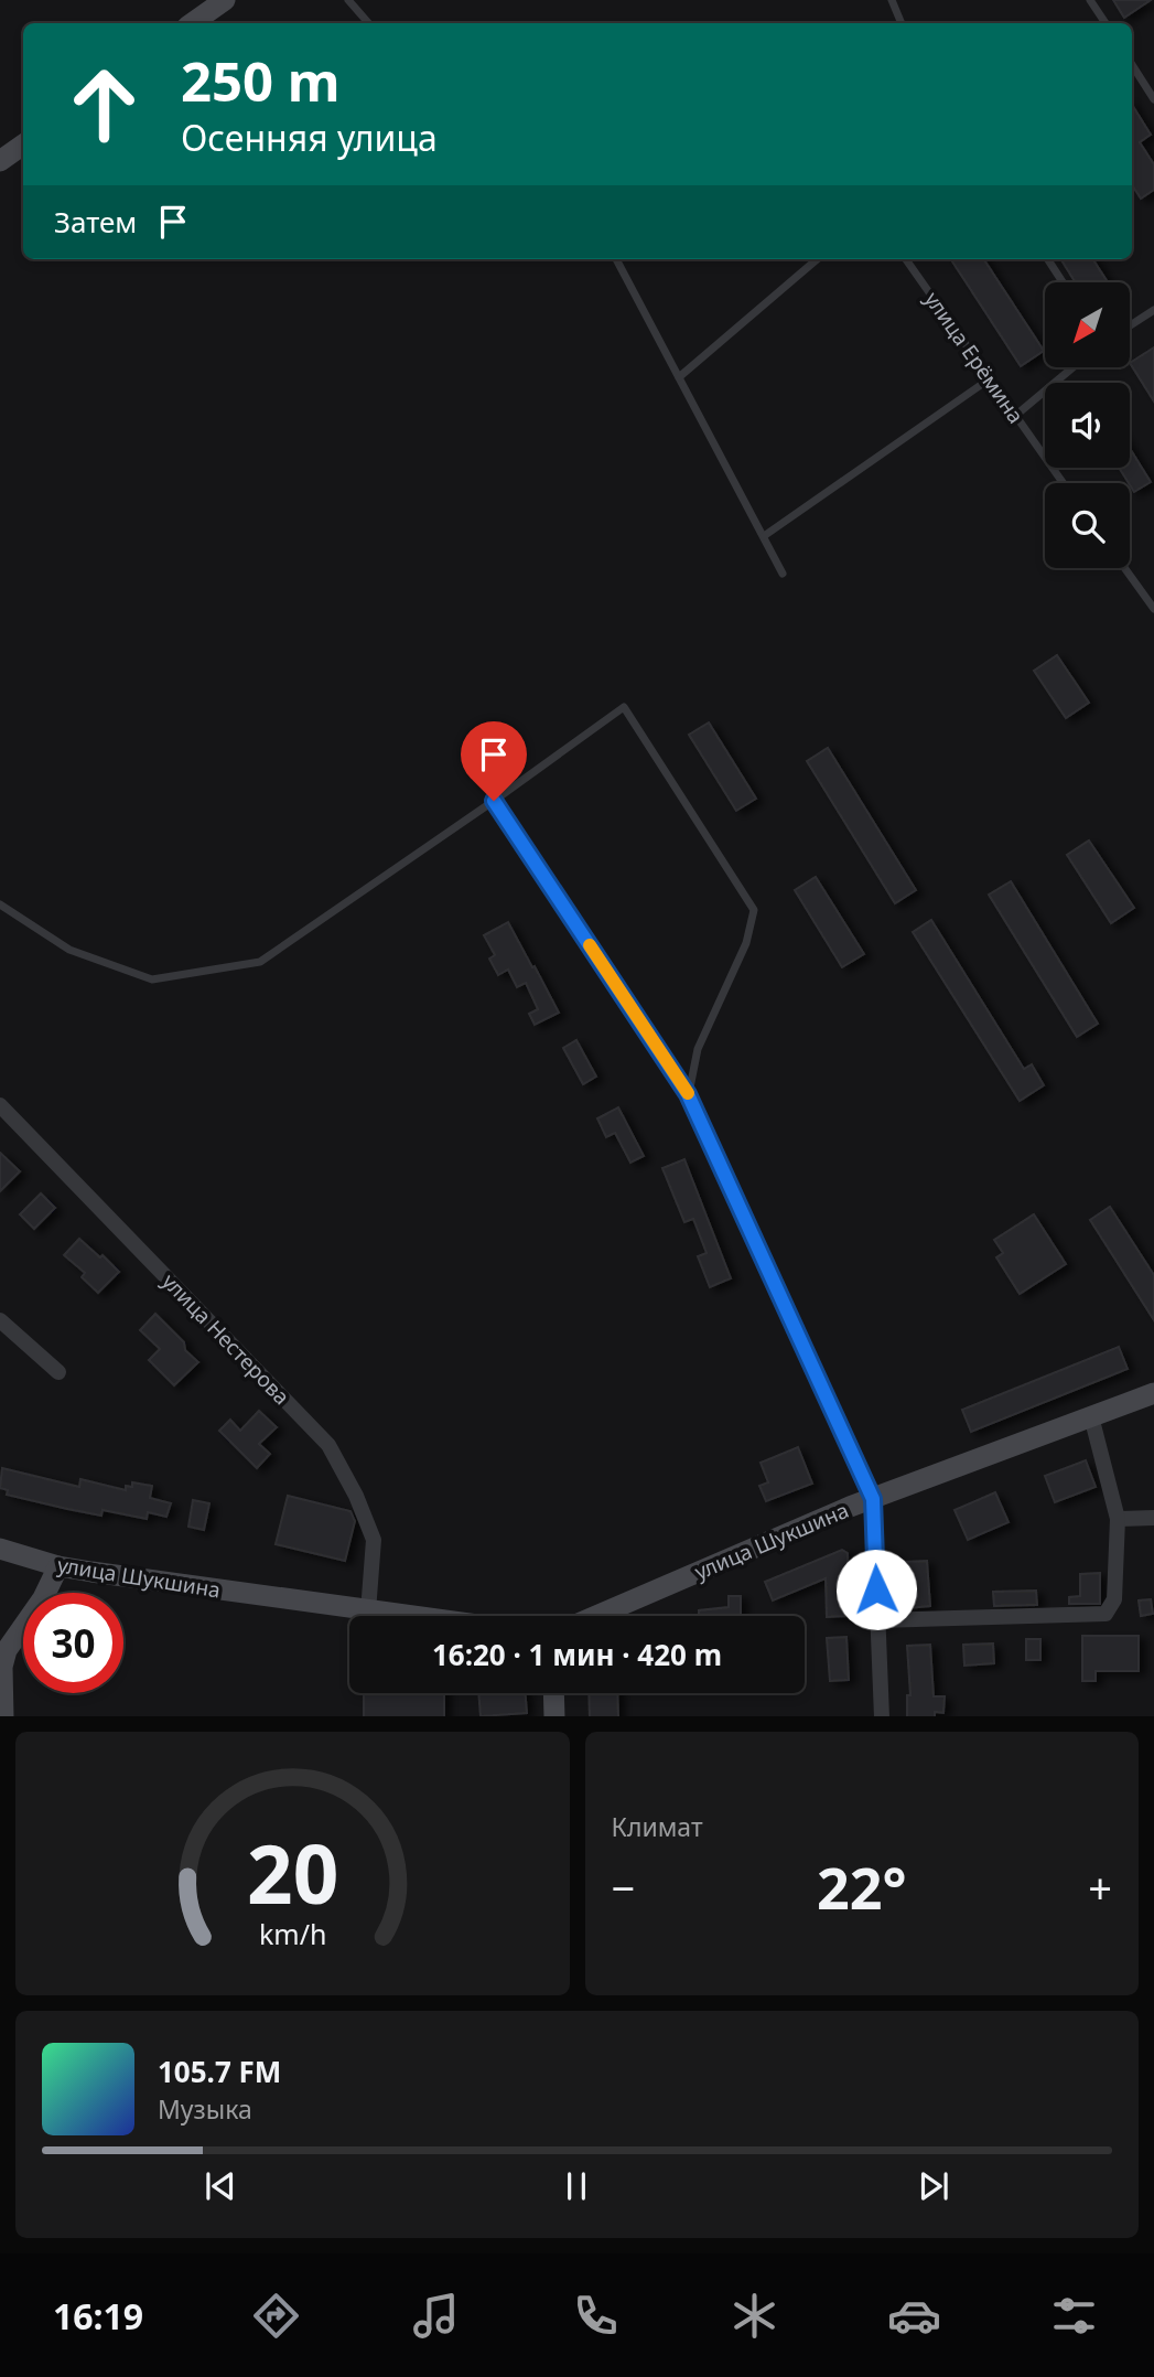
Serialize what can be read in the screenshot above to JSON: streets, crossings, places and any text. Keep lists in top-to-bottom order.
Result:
{
  "streets": {
    "street": ["улица Нестерова", "улица Шукшина"],
    "lane": ["улица Ерёмина"]
  },
  "crossings": [
    ["улица Нестерова", "улица Шукшина"]
  ],
  "north": "bottom left",
  "page": {
    "turn": ["250 m", "Осенняя улица"],
    "then": "Затем",
    "limit": "30",
    "trip": "16:20 · 1 мин · 420 m",
    "tile": "Климат",
    "heat": ["−", "22°", "+"],
    "song": ["105.7 FM", "Музыка"],
    "tabs": "16:19",
    "gauge": ["20", "km/h"]
  }
}
